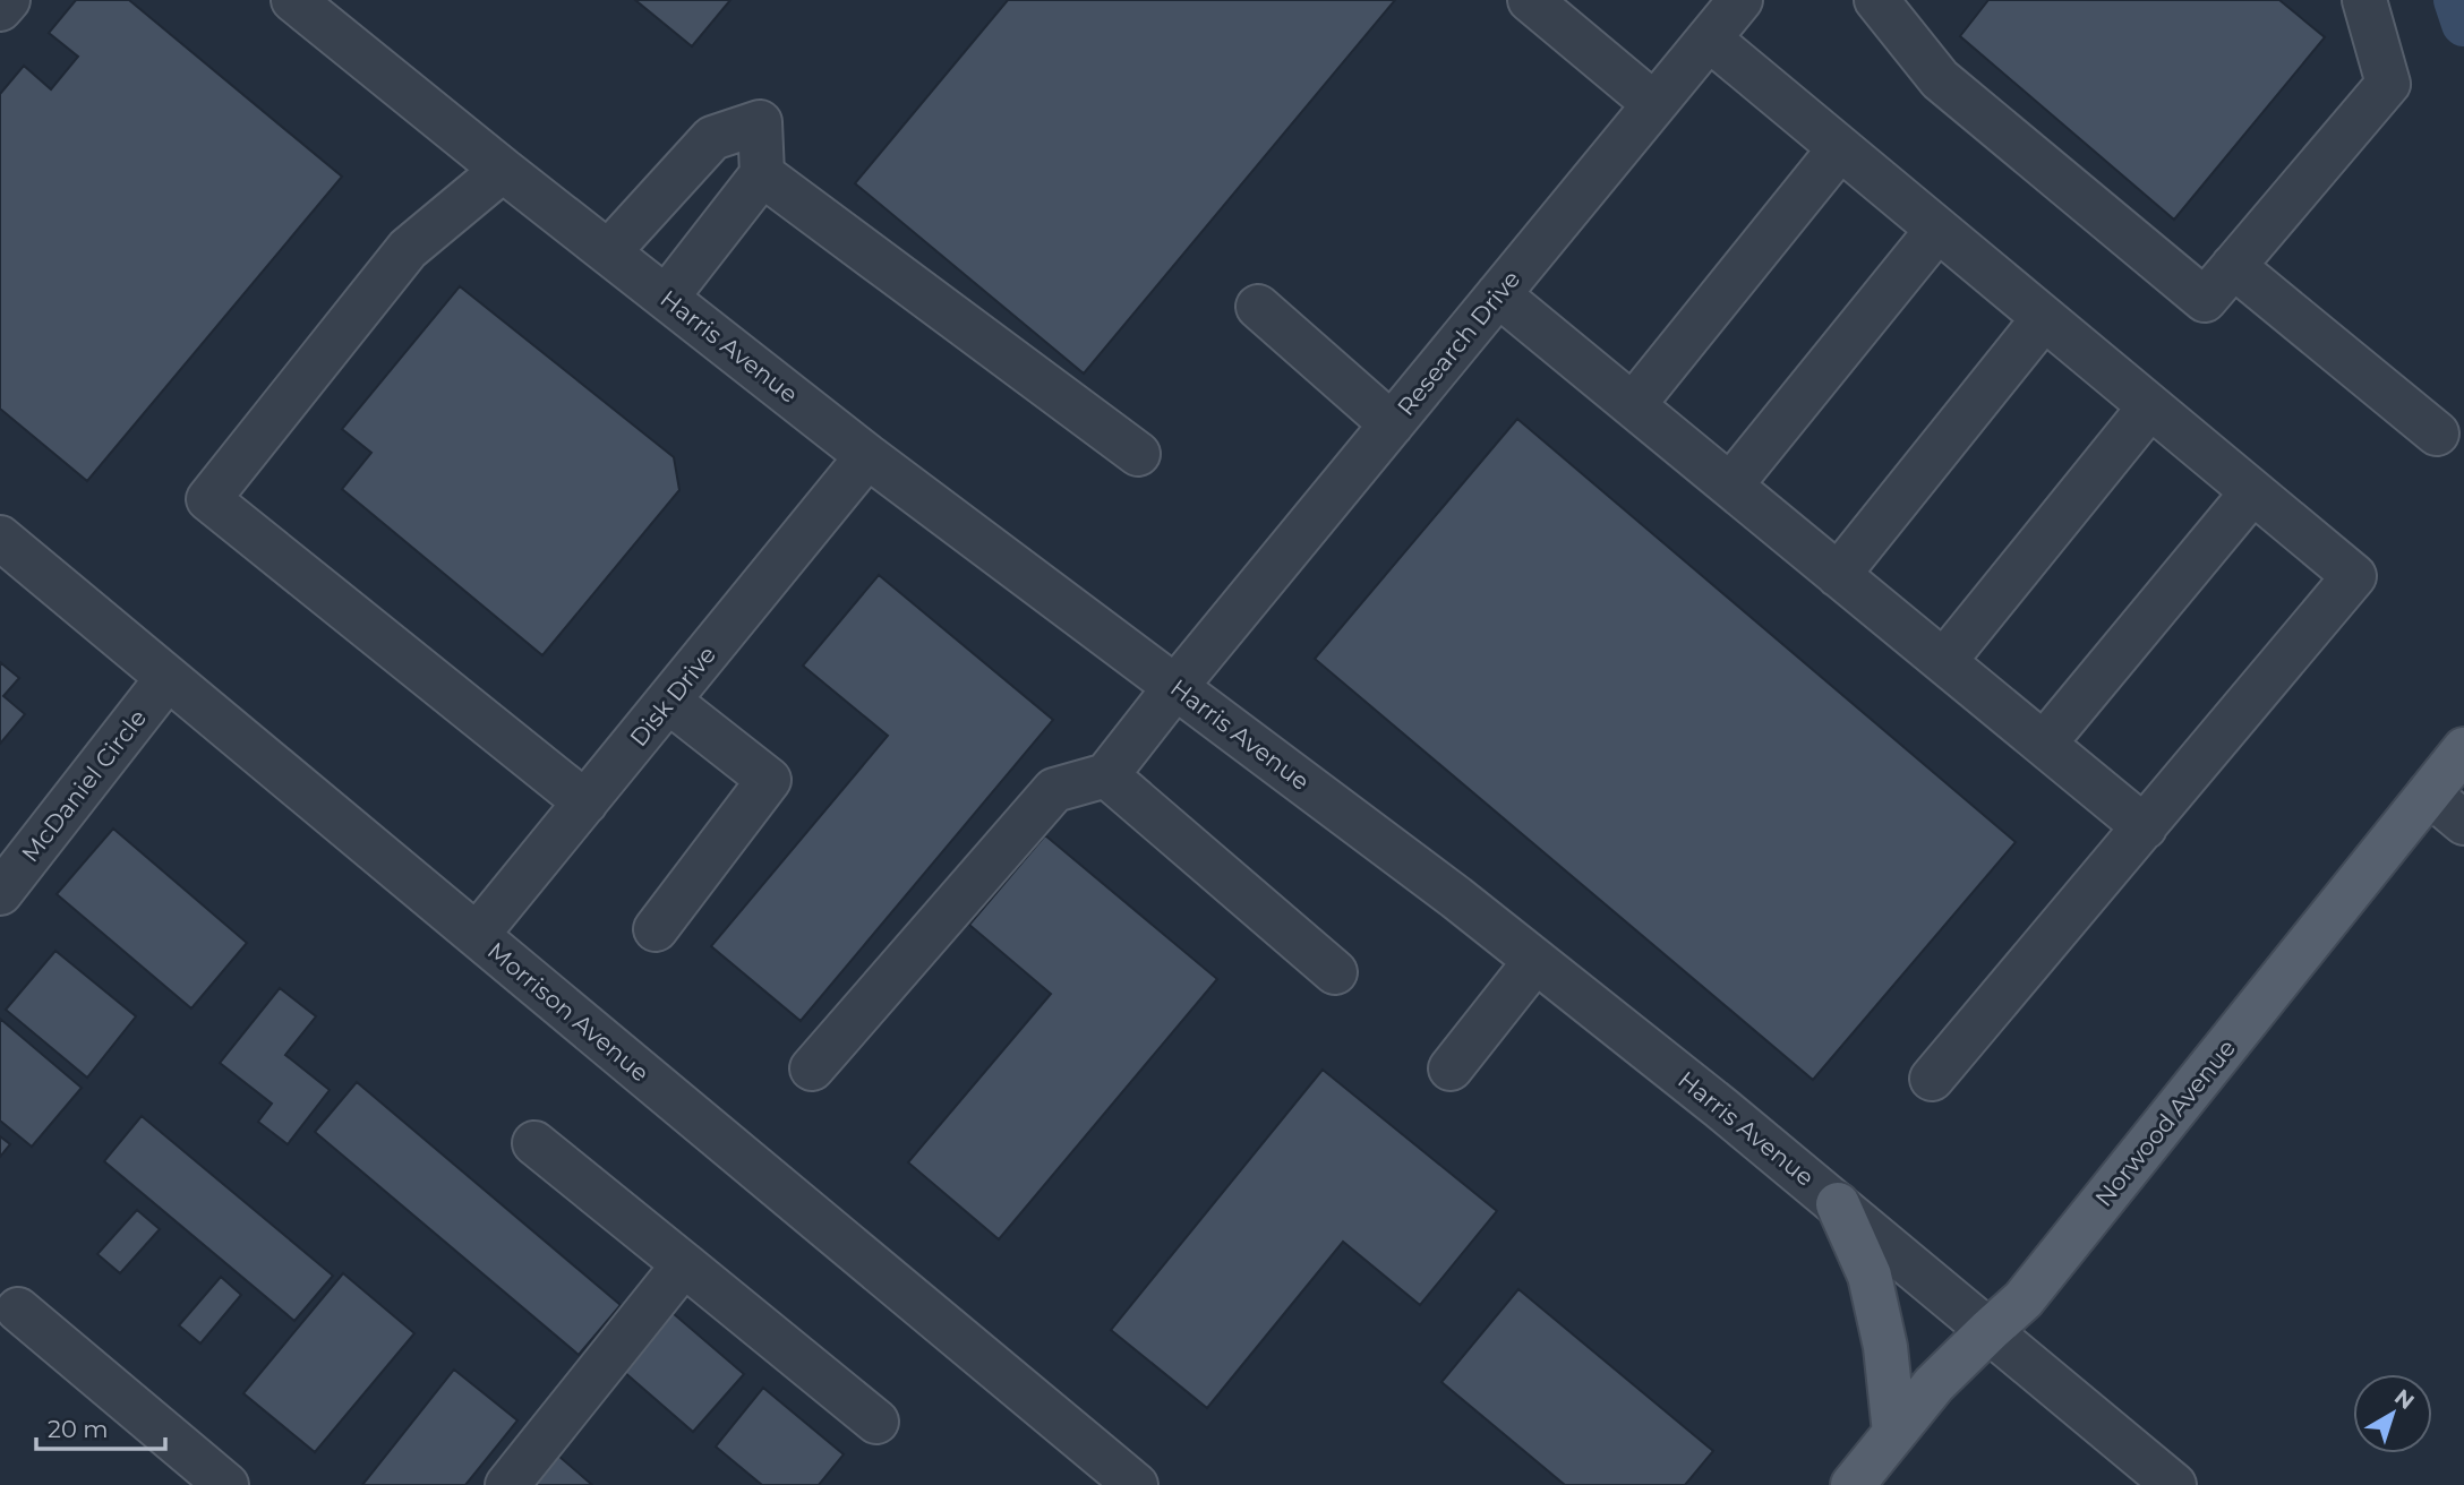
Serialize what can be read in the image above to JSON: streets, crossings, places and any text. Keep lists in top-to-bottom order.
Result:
{
  "streets": {
    "main road": ["Norwood Avenue"],
    "street": [
      "Research Drive",
      "Harris Avenue",
      "Disk Drive",
      "McDaniel Circle",
      "Morrison Avenue"
    ]
  },
  "crossings": [
    ["Research Drive", "Harris Avenue"],
    ["Harris Avenue", "Disk Drive"],
    ["Harris Avenue", "Norwood Avenue"],
    ["Disk Drive", "Morrison Avenue"],
    ["McDaniel Circle", "Morrison Avenue"]
  ],
  "scale_bar": "20 m",
  "north": "top right"
}
